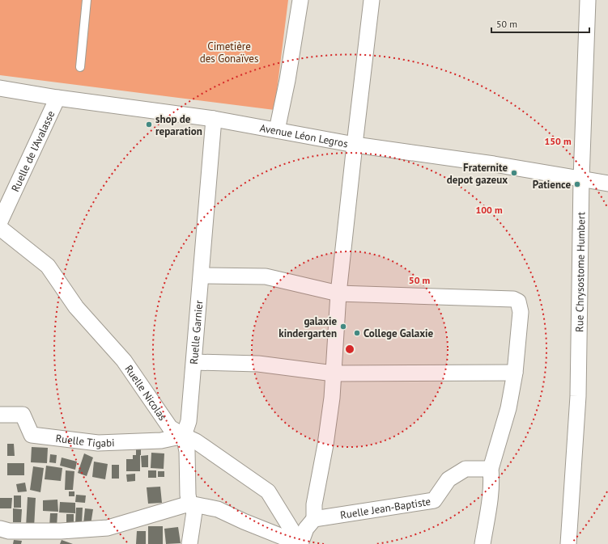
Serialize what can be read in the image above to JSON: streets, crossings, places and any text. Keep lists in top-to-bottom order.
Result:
{
  "streets": {
    "street": [
      "Avenue Léon Legros",
      "Ruelle de l'Avalasse",
      "Rue Chrysostome Humbert",
      "Ruelle Garnier",
      "Ruelle Nicolas",
      "Ruelle Tigabi",
      "Ruelle Jean-Baptiste"
    ]
  },
  "crossings": [
    ["Avenue Léon Legros", "Ruelle de l'Avalasse"],
    ["Avenue Léon Legros", "Rue Chrysostome Humbert"],
    ["Avenue Léon Legros", "Ruelle Garnier"],
    ["Ruelle Garnier", "Ruelle Nicolas"],
    ["Ruelle Garnier", "Ruelle Tigabi"],
    ["Ruelle Nicolas", "Ruelle Tigabi"]
  ],
  "parks": ["Cimetière des Gonaïves"],
  "places": [
    "shop de reparation",
    "Fraternite depot gazeux",
    "Patience",
    "galaxie kindergarten",
    "College Galaxie"
  ],
  "scale_bar": "50 m",
  "rings": ["150 m", "100 m", "50 m"]
}
